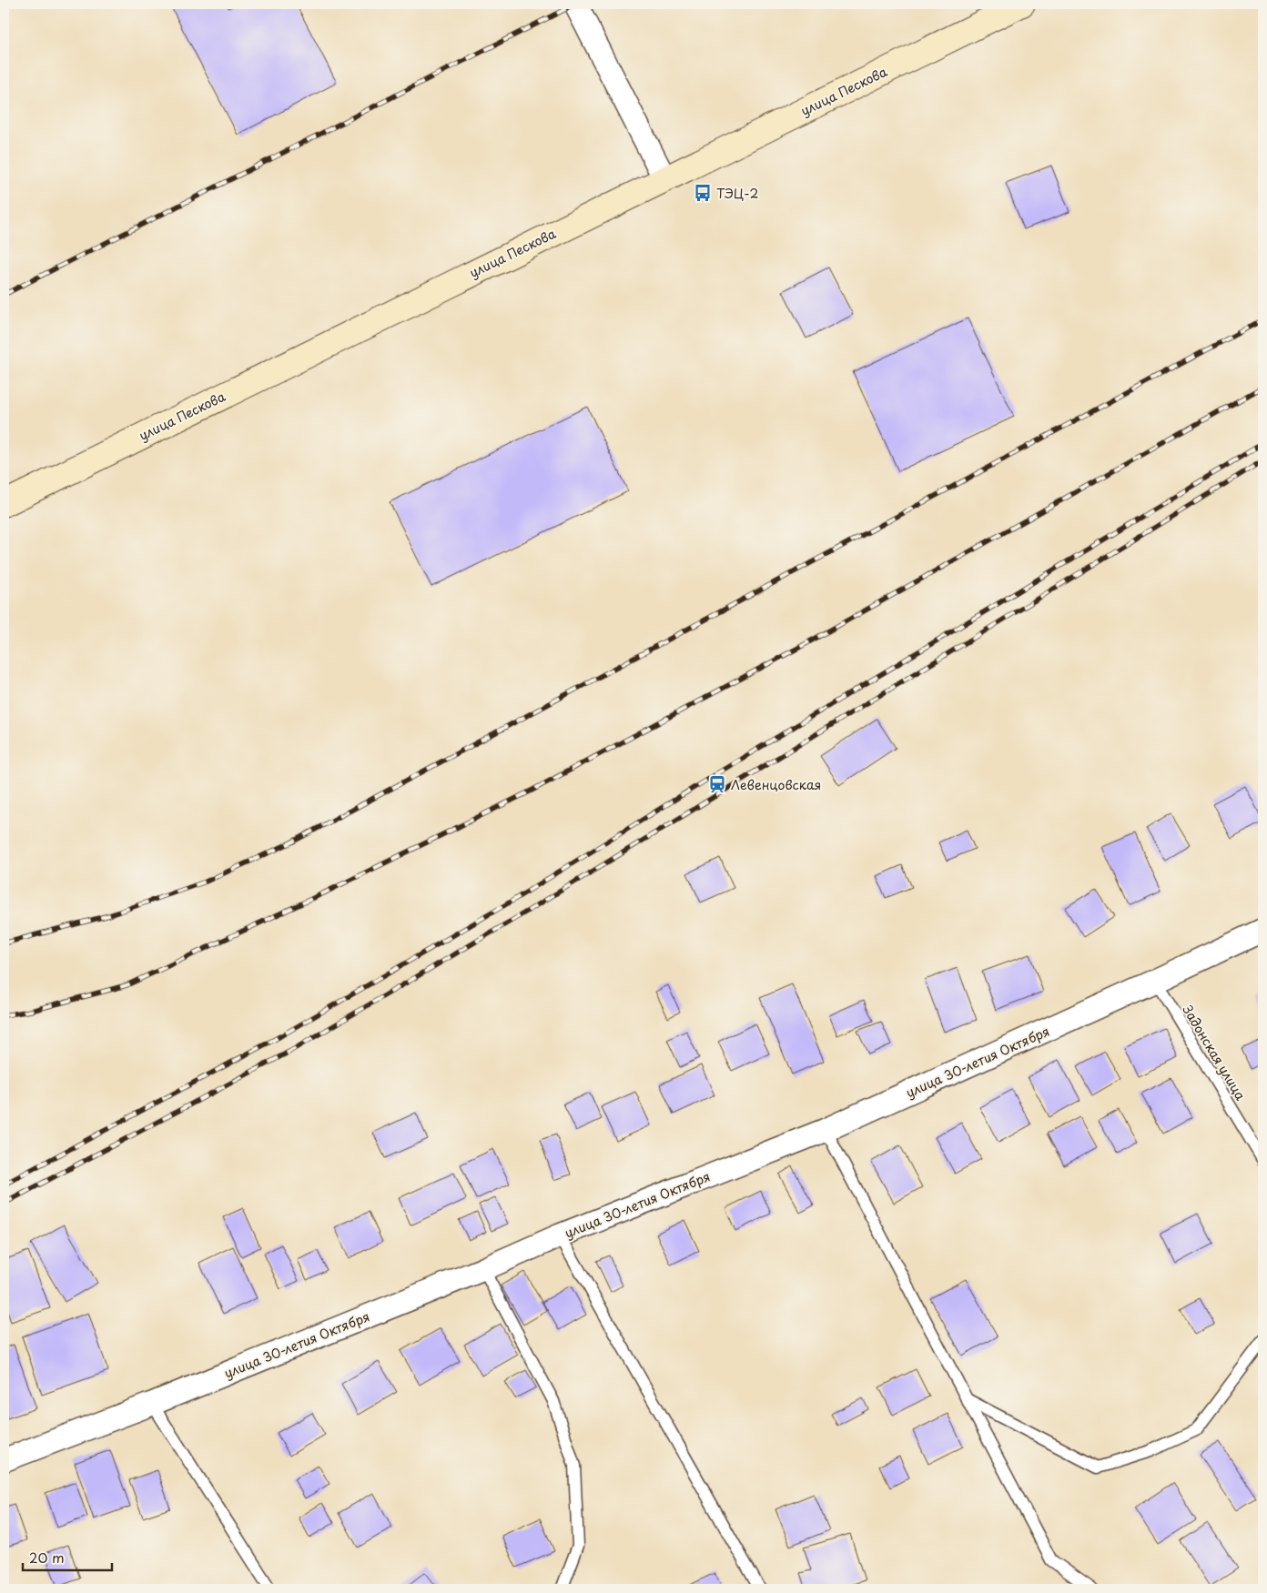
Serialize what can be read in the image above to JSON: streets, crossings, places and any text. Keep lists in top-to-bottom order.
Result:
{
  "streets": {
    "street": ["улица Пескова", "улица 30-летия Октября"],
    "lane": ["Задонская улица"]
  },
  "crossings": [
    ["Задонская улица", "улица 30-летия Октября"]
  ],
  "places": {
    "bus stop": ["ТЭЦ-2"],
    "station": ["Левенцовская"]
  },
  "scale_bar": "20 m"
}
